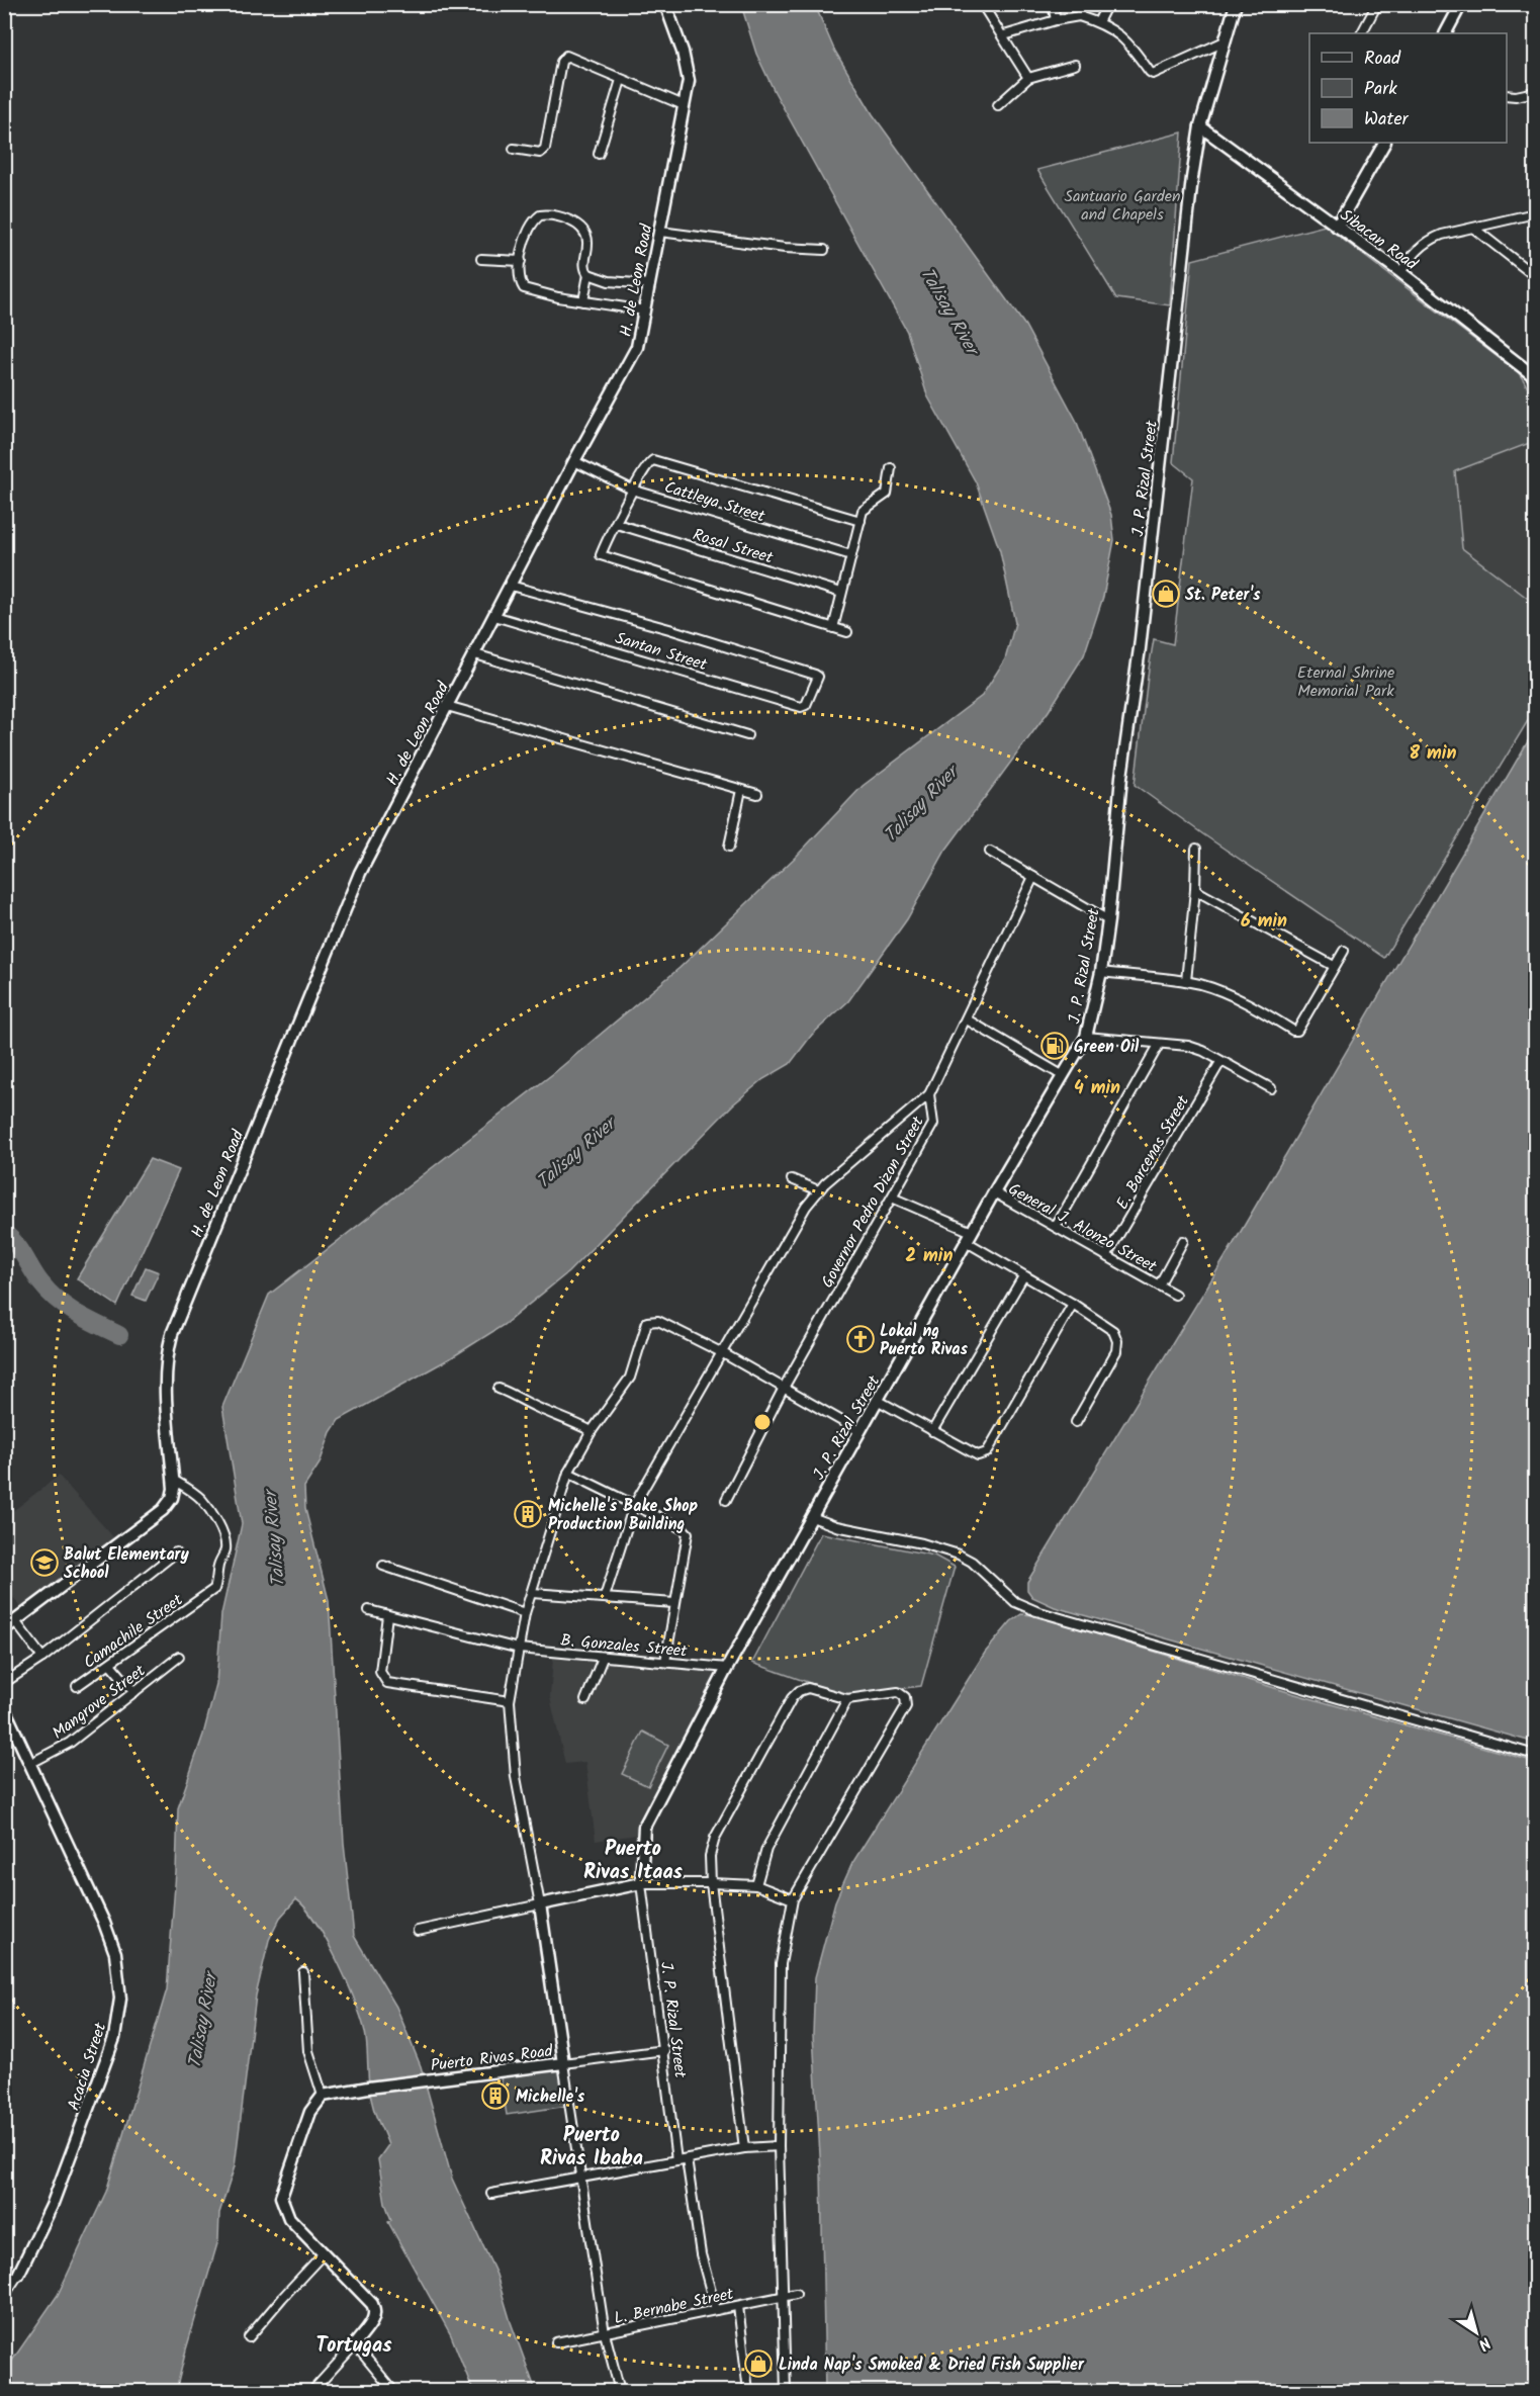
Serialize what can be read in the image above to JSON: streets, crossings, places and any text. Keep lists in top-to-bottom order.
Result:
{
  "streets": {
    "street": [
      "Sibacan Road",
      "H. de Leon Road",
      "J. P. Rizal Street",
      "Cattleya Street",
      "Rosal Street",
      "Santan Street",
      "E. Barcenas Street",
      "Governor Pedro Dizon Street",
      "General J. Alonzo Street",
      "Camachile Street",
      "B. Gonzales Street",
      "Mangrove Street",
      "Puerto Rivas Road",
      "Acacia Street",
      "L. Bernabe Street"
    ]
  },
  "crossings": [
    ["Sibacan Road", "J. P. Rizal Street"],
    ["H. de Leon Road", "Cattleya Street"],
    ["H. de Leon Road", "Santan Street"],
    ["H. de Leon Road", "Camachile Street"],
    ["J. P. Rizal Street", "General J. Alonzo Street"],
    ["J. P. Rizal Street", "B. Gonzales Street"],
    ["J. P. Rizal Street", "Puerto Rivas Road"],
    ["E. Barcenas Street", "General J. Alonzo Street"],
    ["Mangrove Street", "Acacia Street"]
  ],
  "districts": ["Puerto Rivas Itaas", "Puerto Rivas Ibaba", "Tortugas"],
  "water": ["Talisay River"],
  "parks": ["Santuario Garden and Chapels", "Eternal Shrine Memorial Park"],
  "places": {
    "shop": ["St. Peter's", "Linda Nap's Smoked & Dried Fish Supplier"],
    "fuel station": ["Green Oil"],
    "church": ["Lokal ng Puerto Rivas"],
    "building": ["Michelle's Bake Shop Production Building", "Michelle's"],
    "school or university": ["Balut Elementary School"]
  },
  "legend": ["Road", "Park", "Water"],
  "north": "bottom right",
  "rings": [
    "8 min",
    "6 min",
    "4 min",
    "2 min"
  ]
}
